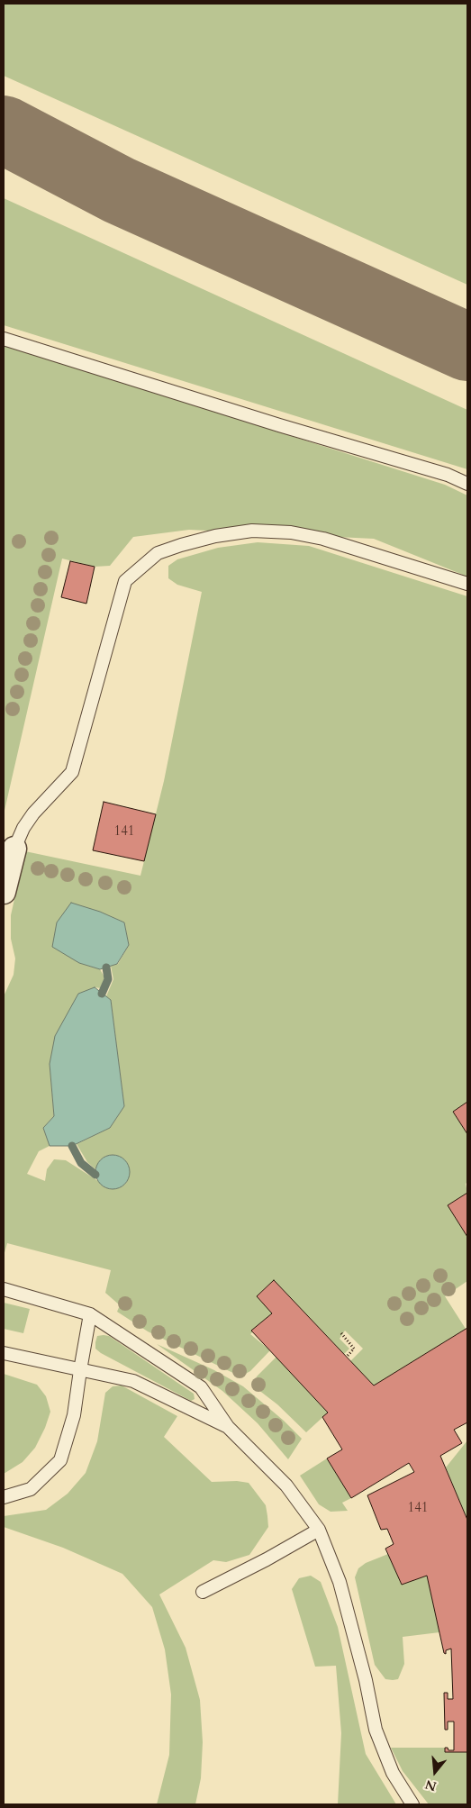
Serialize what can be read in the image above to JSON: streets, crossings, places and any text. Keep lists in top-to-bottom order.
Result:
{
  "house_numbers": ["141", "141"],
  "north": "bottom"
}
